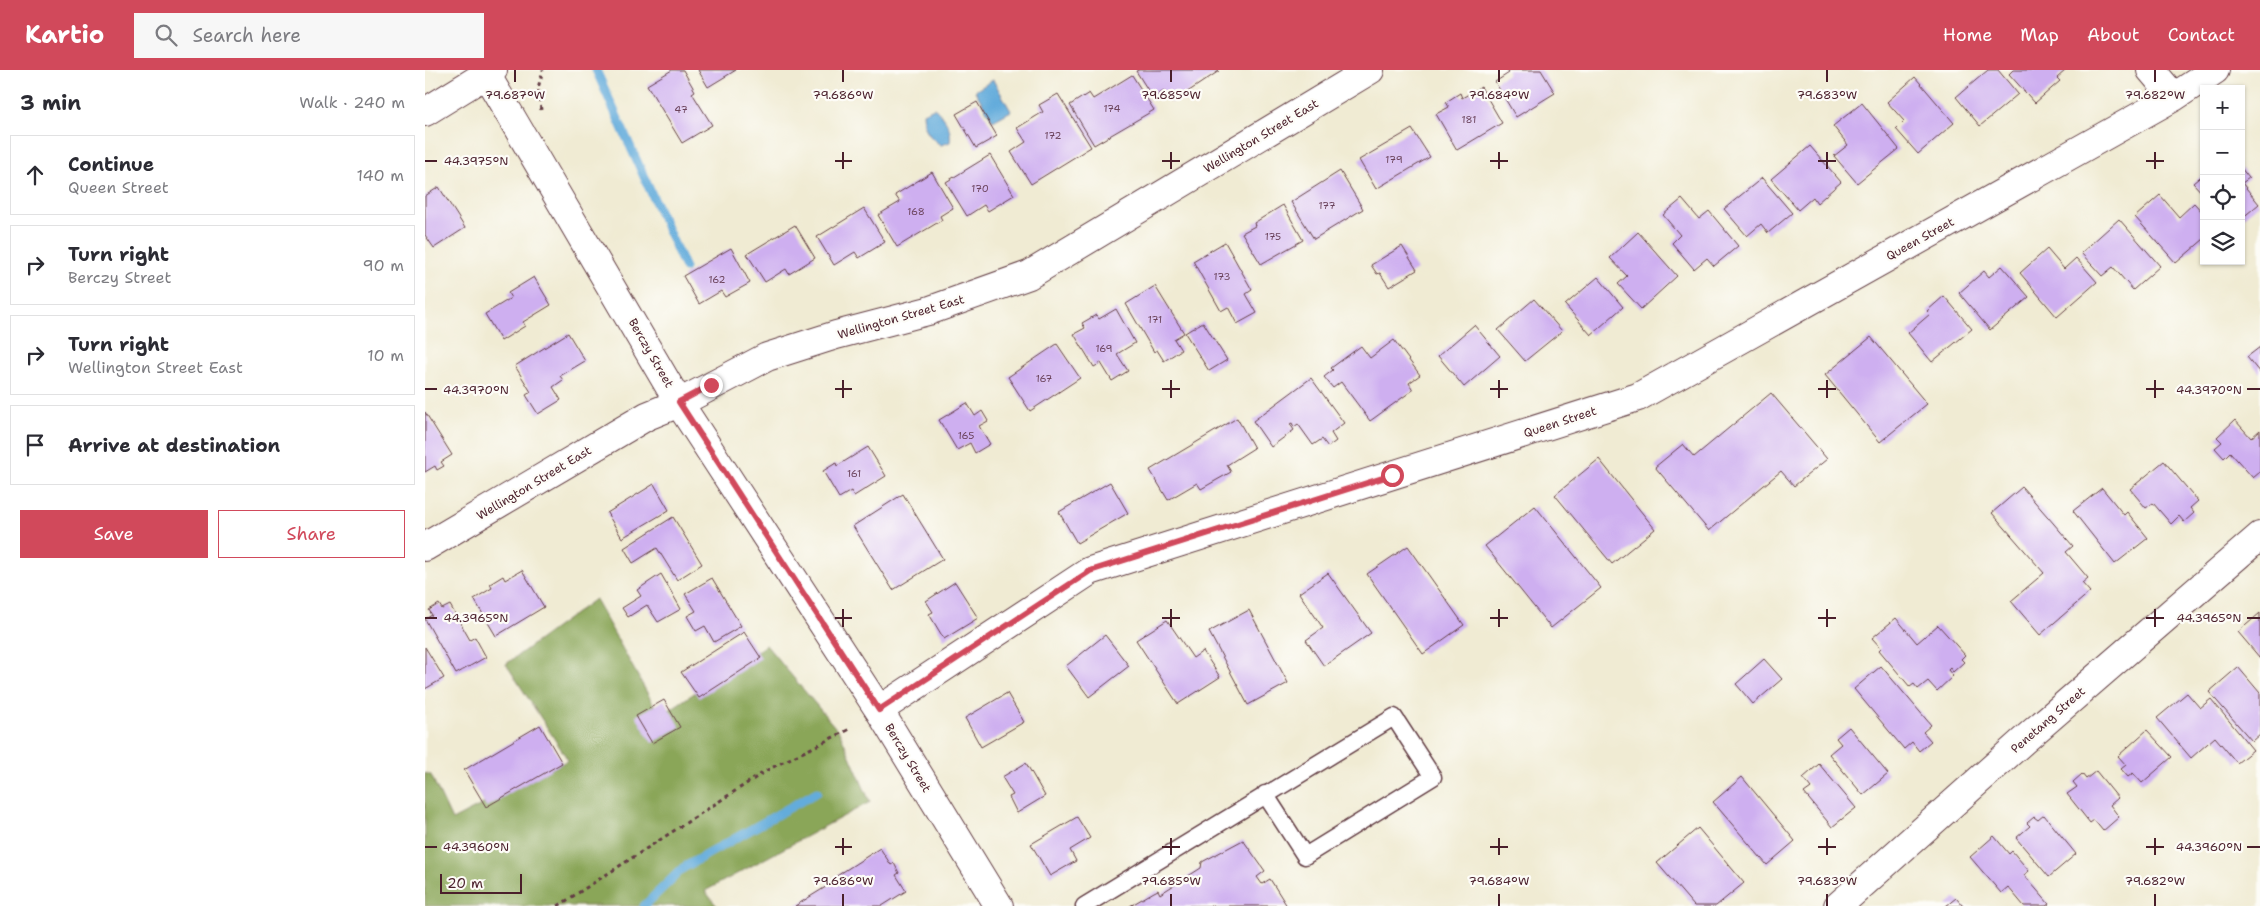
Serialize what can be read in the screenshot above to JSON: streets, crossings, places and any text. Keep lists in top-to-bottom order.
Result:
{
  "streets": {
    "street": [
      "Wellington Street East",
      "Queen Street",
      "Berczy Street",
      "Penetang Street"
    ]
  },
  "crossings": [
    ["Wellington Street East", "Berczy Street"],
    ["Queen Street", "Berczy Street"]
  ],
  "house_numbers": [
    "174",
    "47",
    "181",
    "172",
    "179",
    "170",
    "177",
    "168",
    "175",
    "173",
    "162",
    "171",
    "169",
    "167",
    "165",
    "161"
  ],
  "scale_bar": "20 m",
  "page": {
    "header": "Kartio",
    "search": "Search here",
    "nav": [
      "Home",
      "Map",
      "About",
      "Contact"
    ],
    "heading": ["3 min", "Walk · 240 m"],
    "map_buttons": ["+", "−"],
    "list": [
      ["Continue", "Queen Street", "140 m"],
      ["Turn right", "Berczy Street", "90 m"],
      ["Turn right", "Wellington Street East", "10 m"],
      "Arrive at destination"
    ],
    "buttons": ["Save", "Share"],
    "scale": "20 m"
  },
  "coordinates": [
    "79.687°W",
    "79.686°W",
    "79.685°W",
    "79.684°W",
    "79.683°W",
    "79.682°W",
    "44.3975°N",
    "44.3970°N",
    "44.3965°N",
    "44.3960°N"
  ]
}
